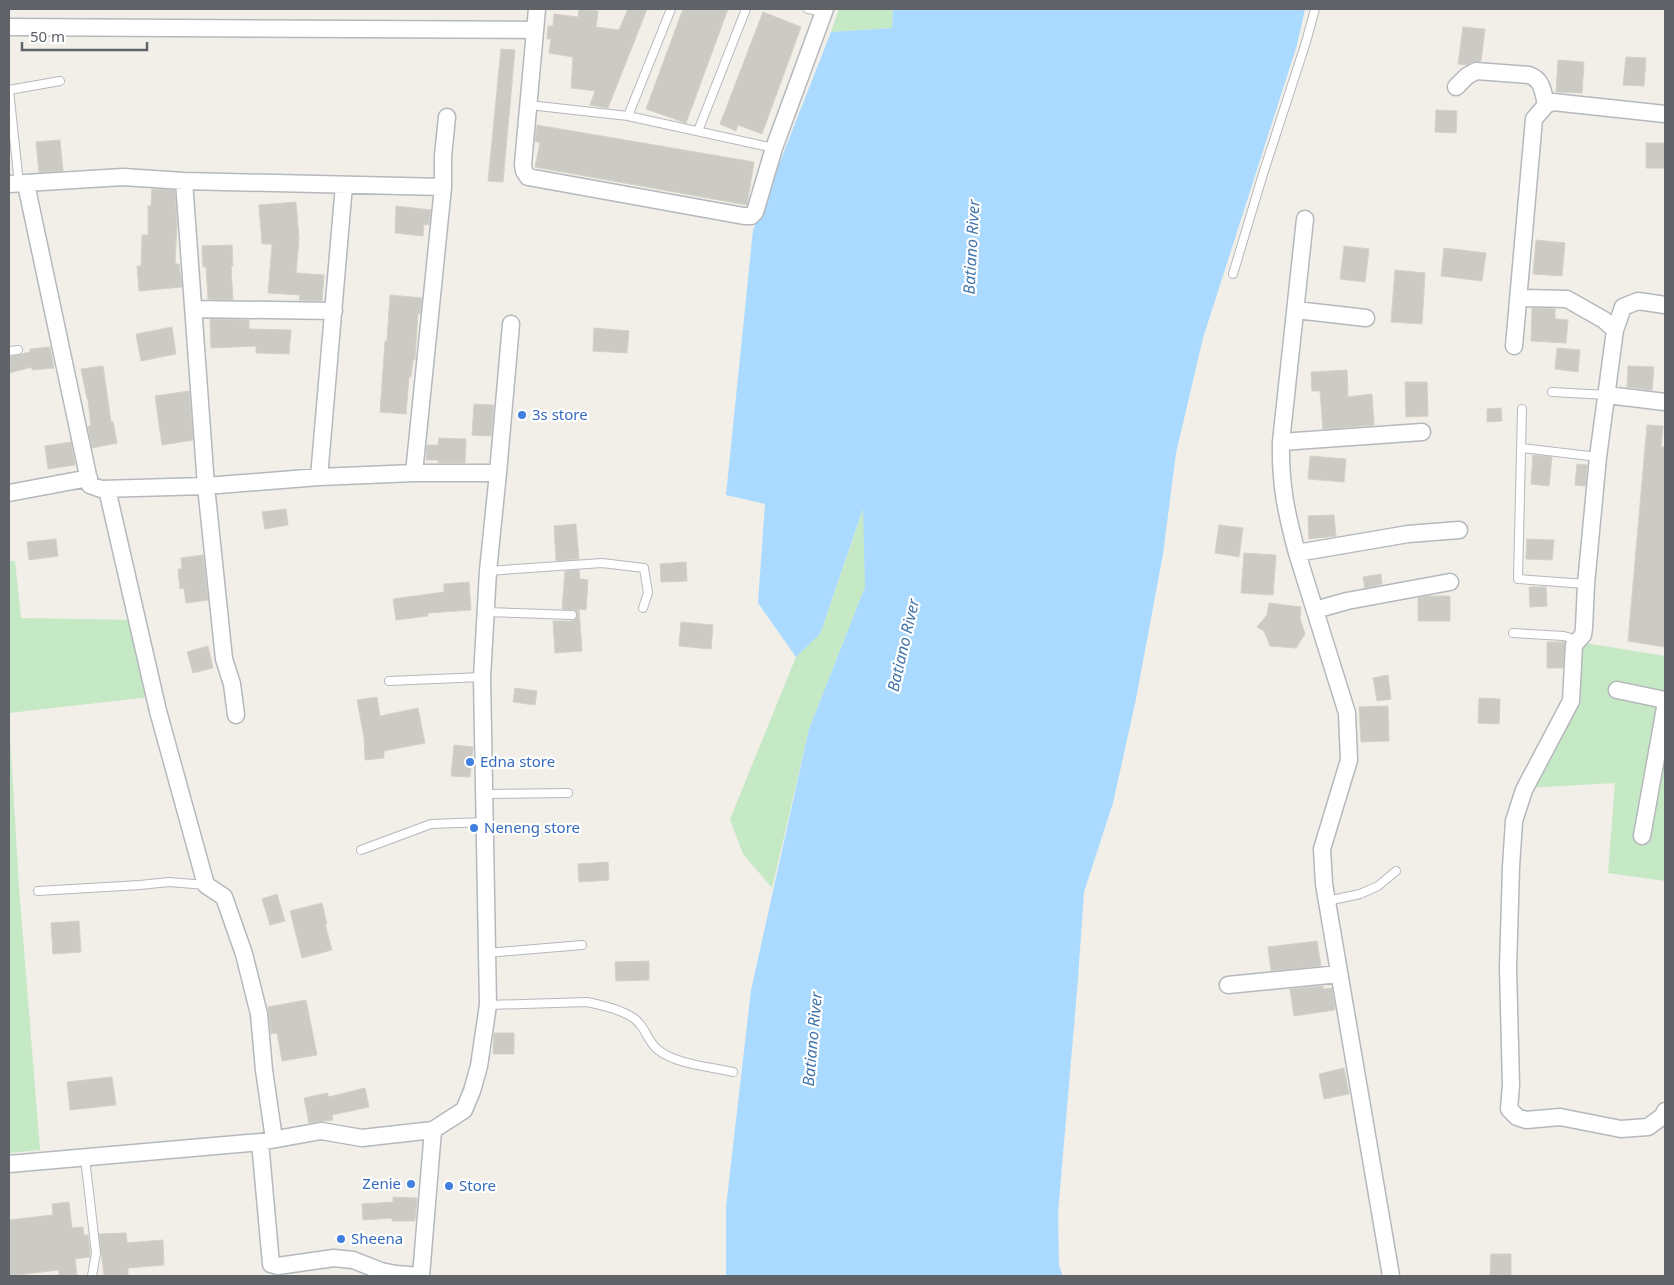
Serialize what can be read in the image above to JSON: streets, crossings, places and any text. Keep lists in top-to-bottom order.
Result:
{
  "water": ["Batiano River"],
  "places": [
    "3s store",
    "Edna store",
    "Neneng store",
    "Zenie",
    "Store",
    "Sheena"
  ],
  "scale_bar": "50 m"
}
